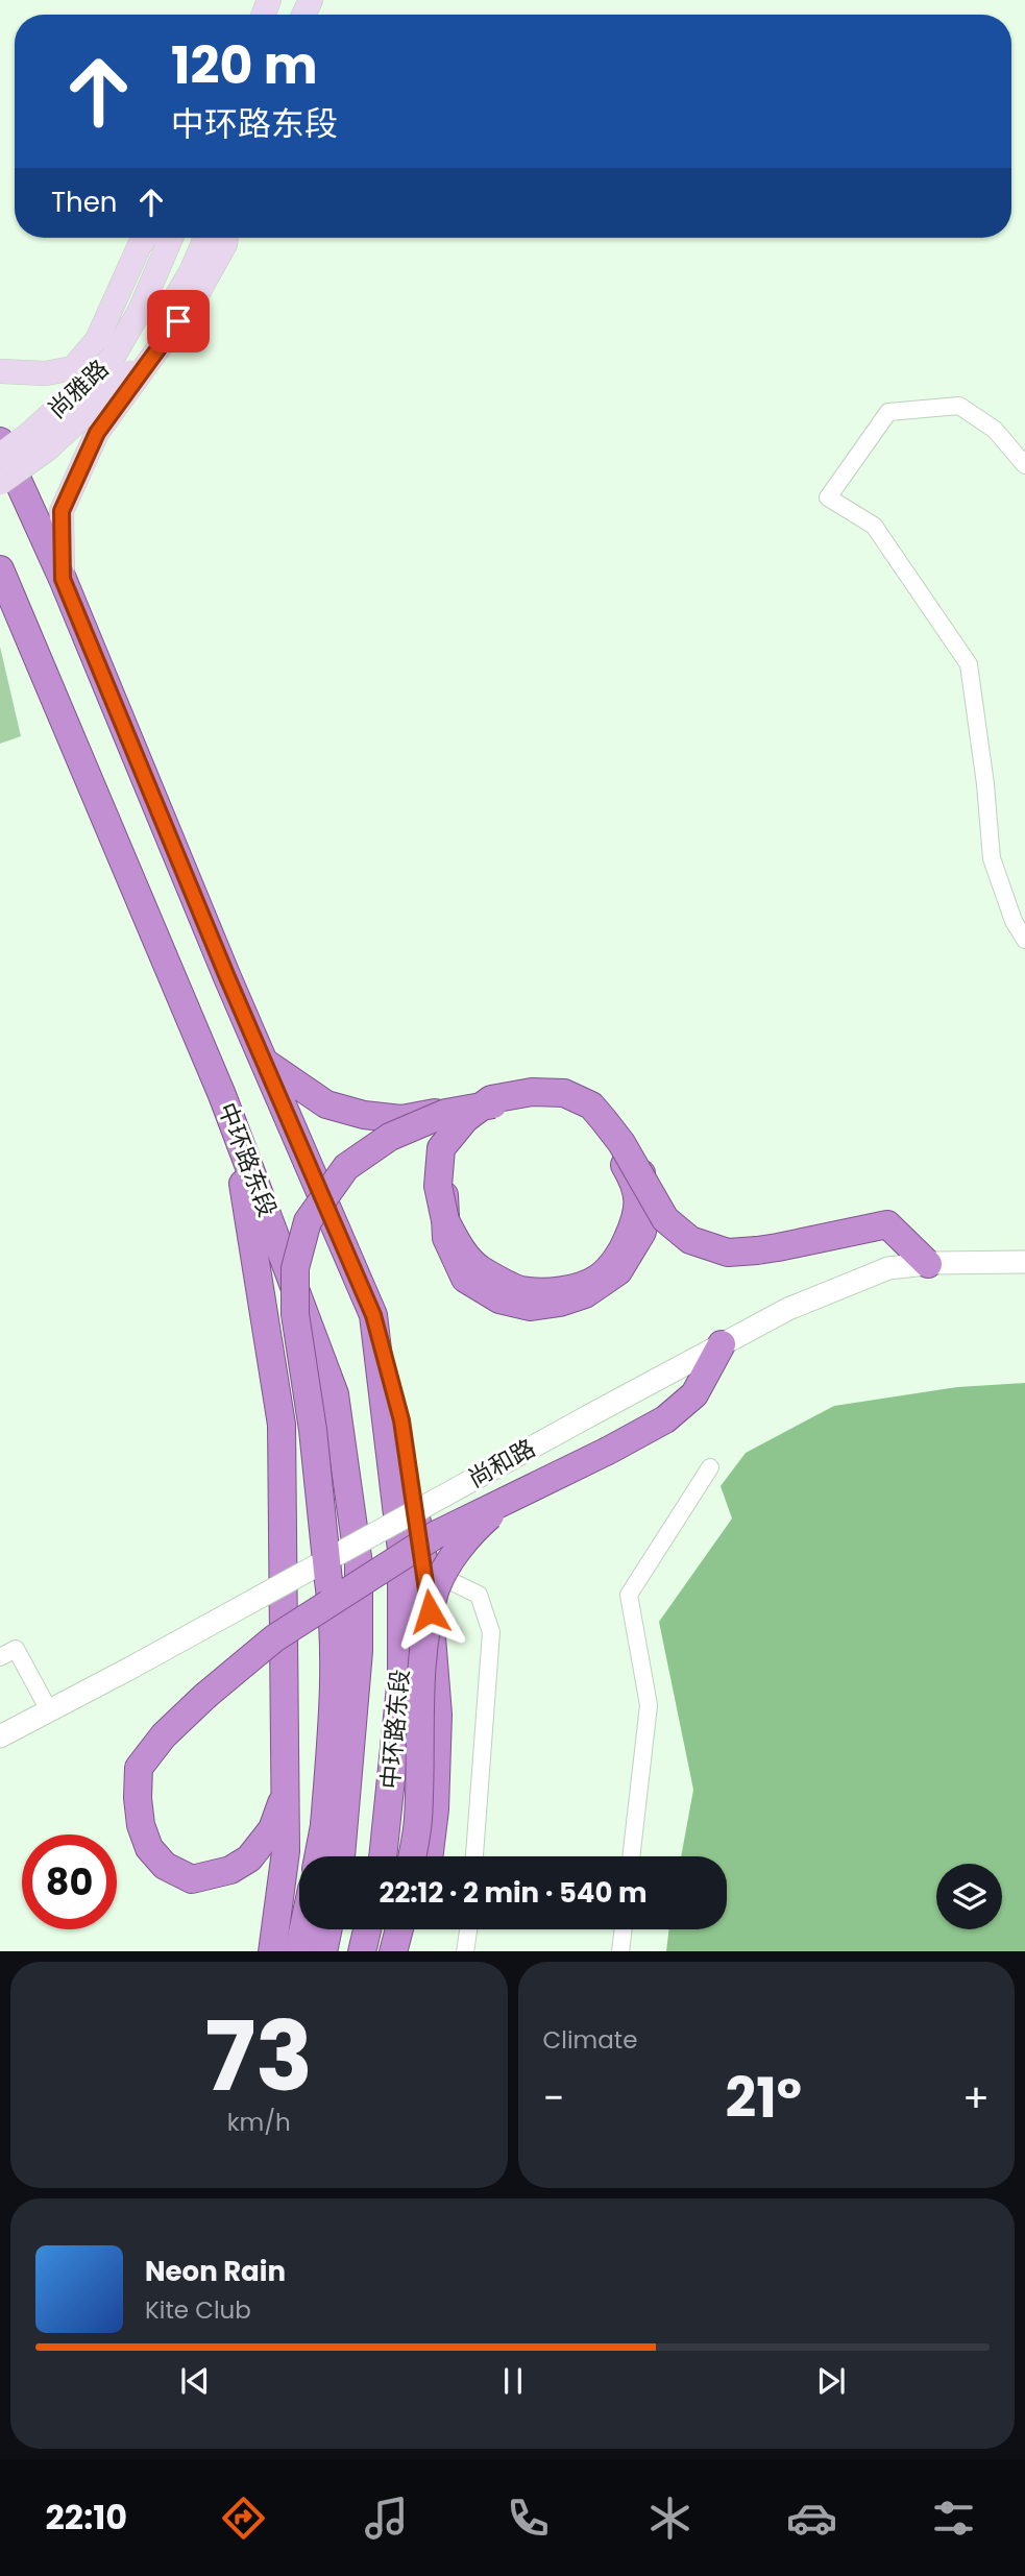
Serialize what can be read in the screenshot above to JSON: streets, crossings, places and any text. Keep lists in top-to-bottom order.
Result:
{
  "streets": {
    "highway": ["中环路东段"],
    "main road": ["尚雅路"],
    "street": ["尚和路"]
  },
  "page": {
    "turn": ["120 m", "中环路东段"],
    "then": "Then",
    "limit": "80",
    "trip": "22:12 · 2 min · 540 m",
    "tile": [
      ["73", "km/h"],
      "Climate"
    ],
    "heat": ["−", "21°", "+"],
    "song": ["Neon Rain", "Kite Club"],
    "tabs": "22:10"
  }
}
